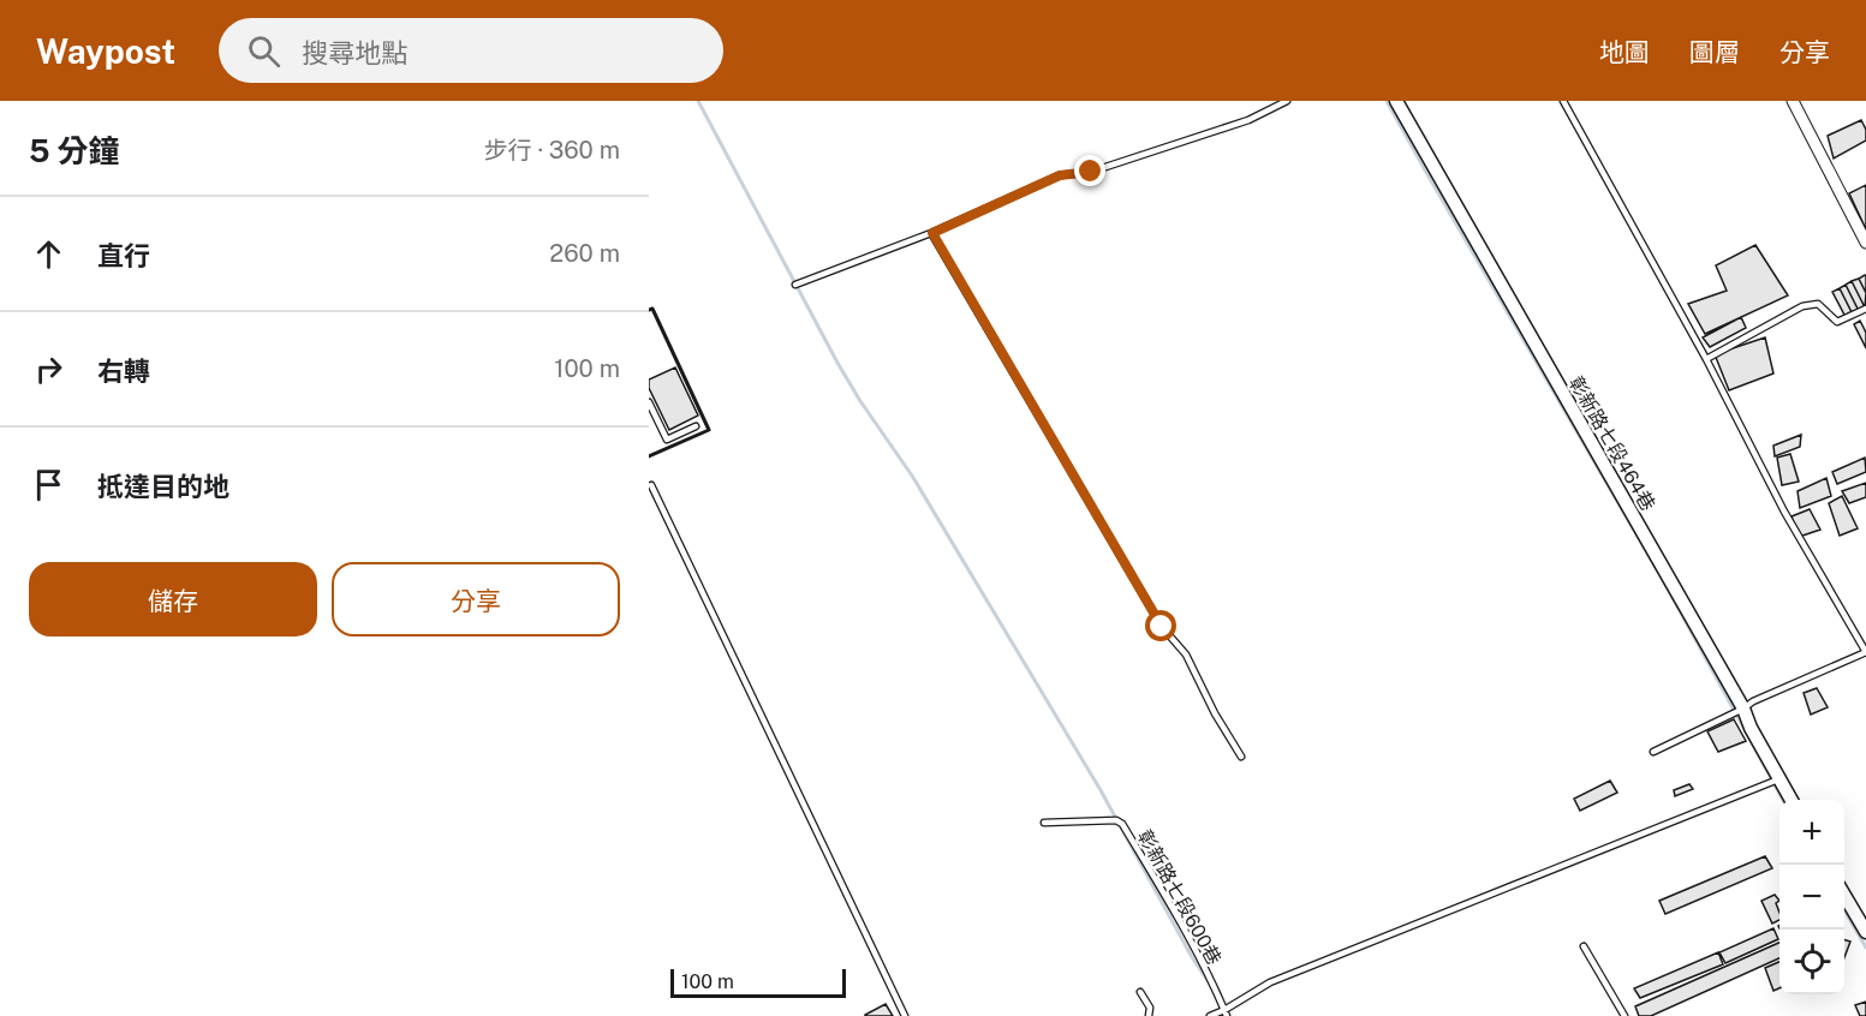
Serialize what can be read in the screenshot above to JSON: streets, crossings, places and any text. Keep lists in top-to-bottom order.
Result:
{
  "streets": {
    "street": ["彰新路七段464巷"],
    "lane": ["彰新路七段600巷"]
  },
  "scale_bar": "100 m",
  "page": {
    "header": "Waypost",
    "search": "搜尋地點",
    "nav": ["地圖", "圖層", "分享"],
    "heading": ["5 分鐘", "步行 · 360 m"],
    "list": [
      ["直行", "260 m"],
      ["右轉", "100 m"],
      "抵達目的地"
    ],
    "buttons": ["儲存", "分享"],
    "map_buttons": ["+", "−"],
    "scale": "100 m"
  }
}
